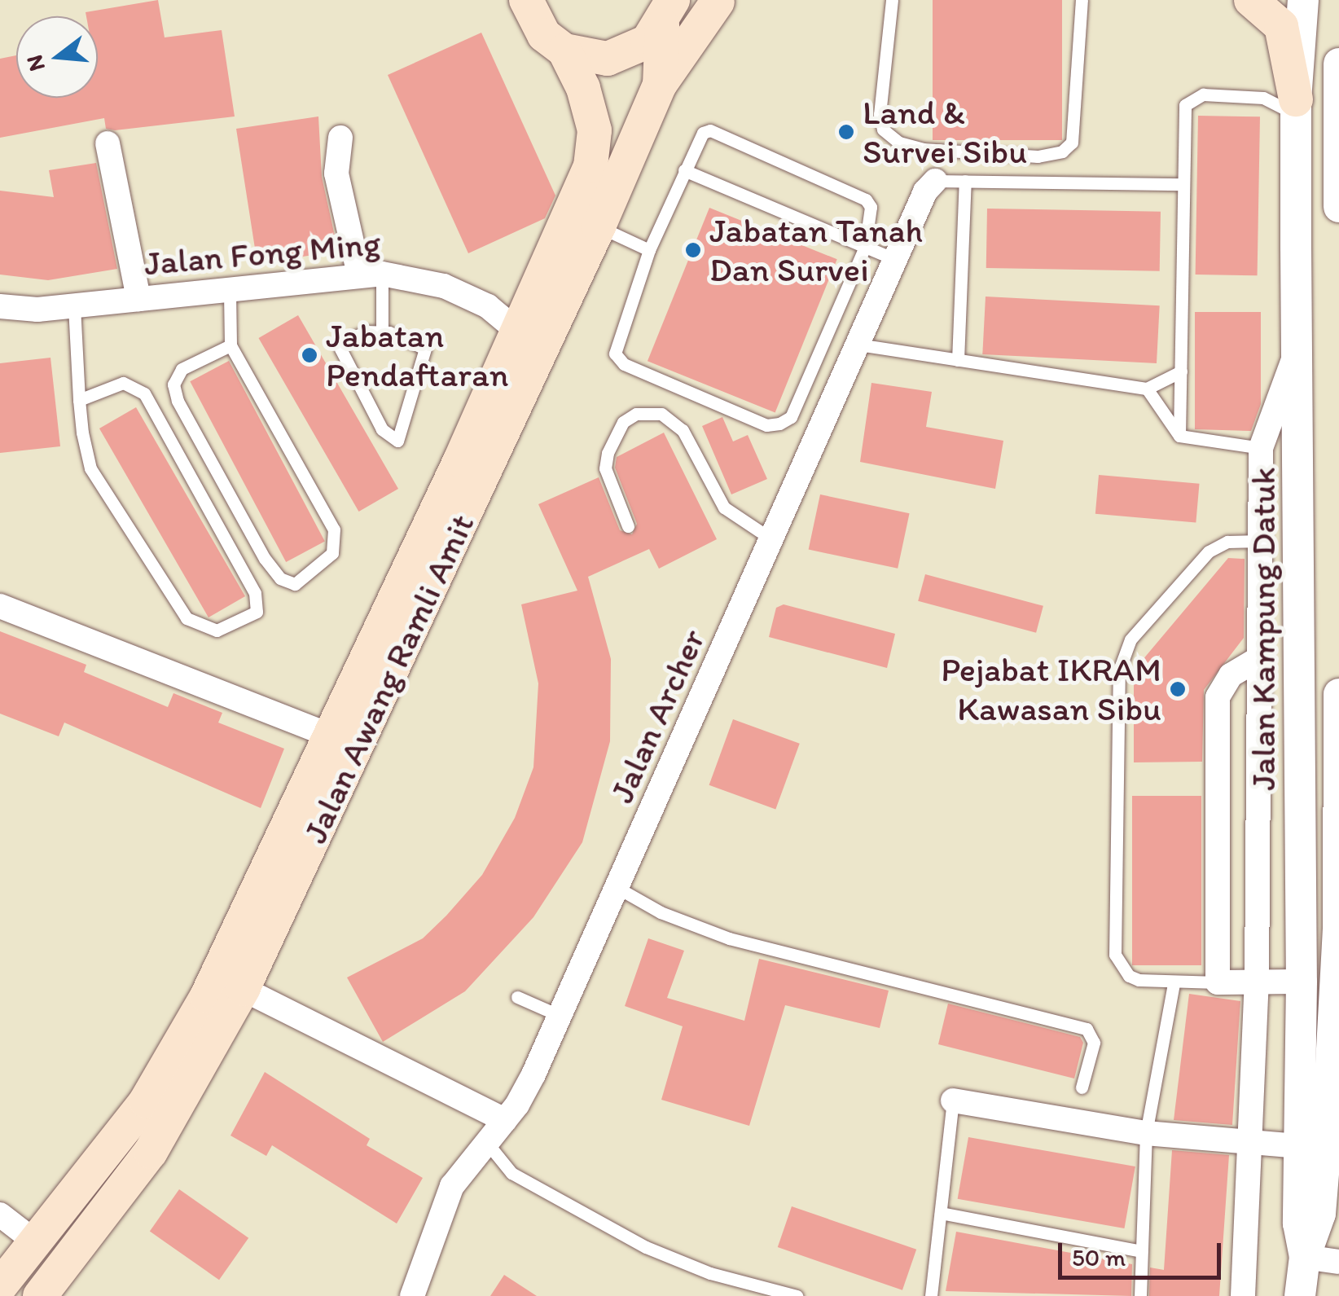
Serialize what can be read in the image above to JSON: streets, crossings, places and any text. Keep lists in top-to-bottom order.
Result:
{
  "streets": {
    "main road": ["Jalan Awang Ramli Amit"],
    "street": ["Jalan Fong Ming", "Jalan Kampung Datuk", "Jalan Archer"]
  },
  "crossings": [
    ["Jalan Fong Ming", "Jalan Awang Ramli Amit"]
  ],
  "places": [
    "Land & Survei Sibu",
    "Jabatan Tanah Dan Survei",
    "Jabatan Pendaftaran",
    "Pejabat IKRAM Kawasan Sibu"
  ],
  "scale_bar": "50 m",
  "north": "left"
}
